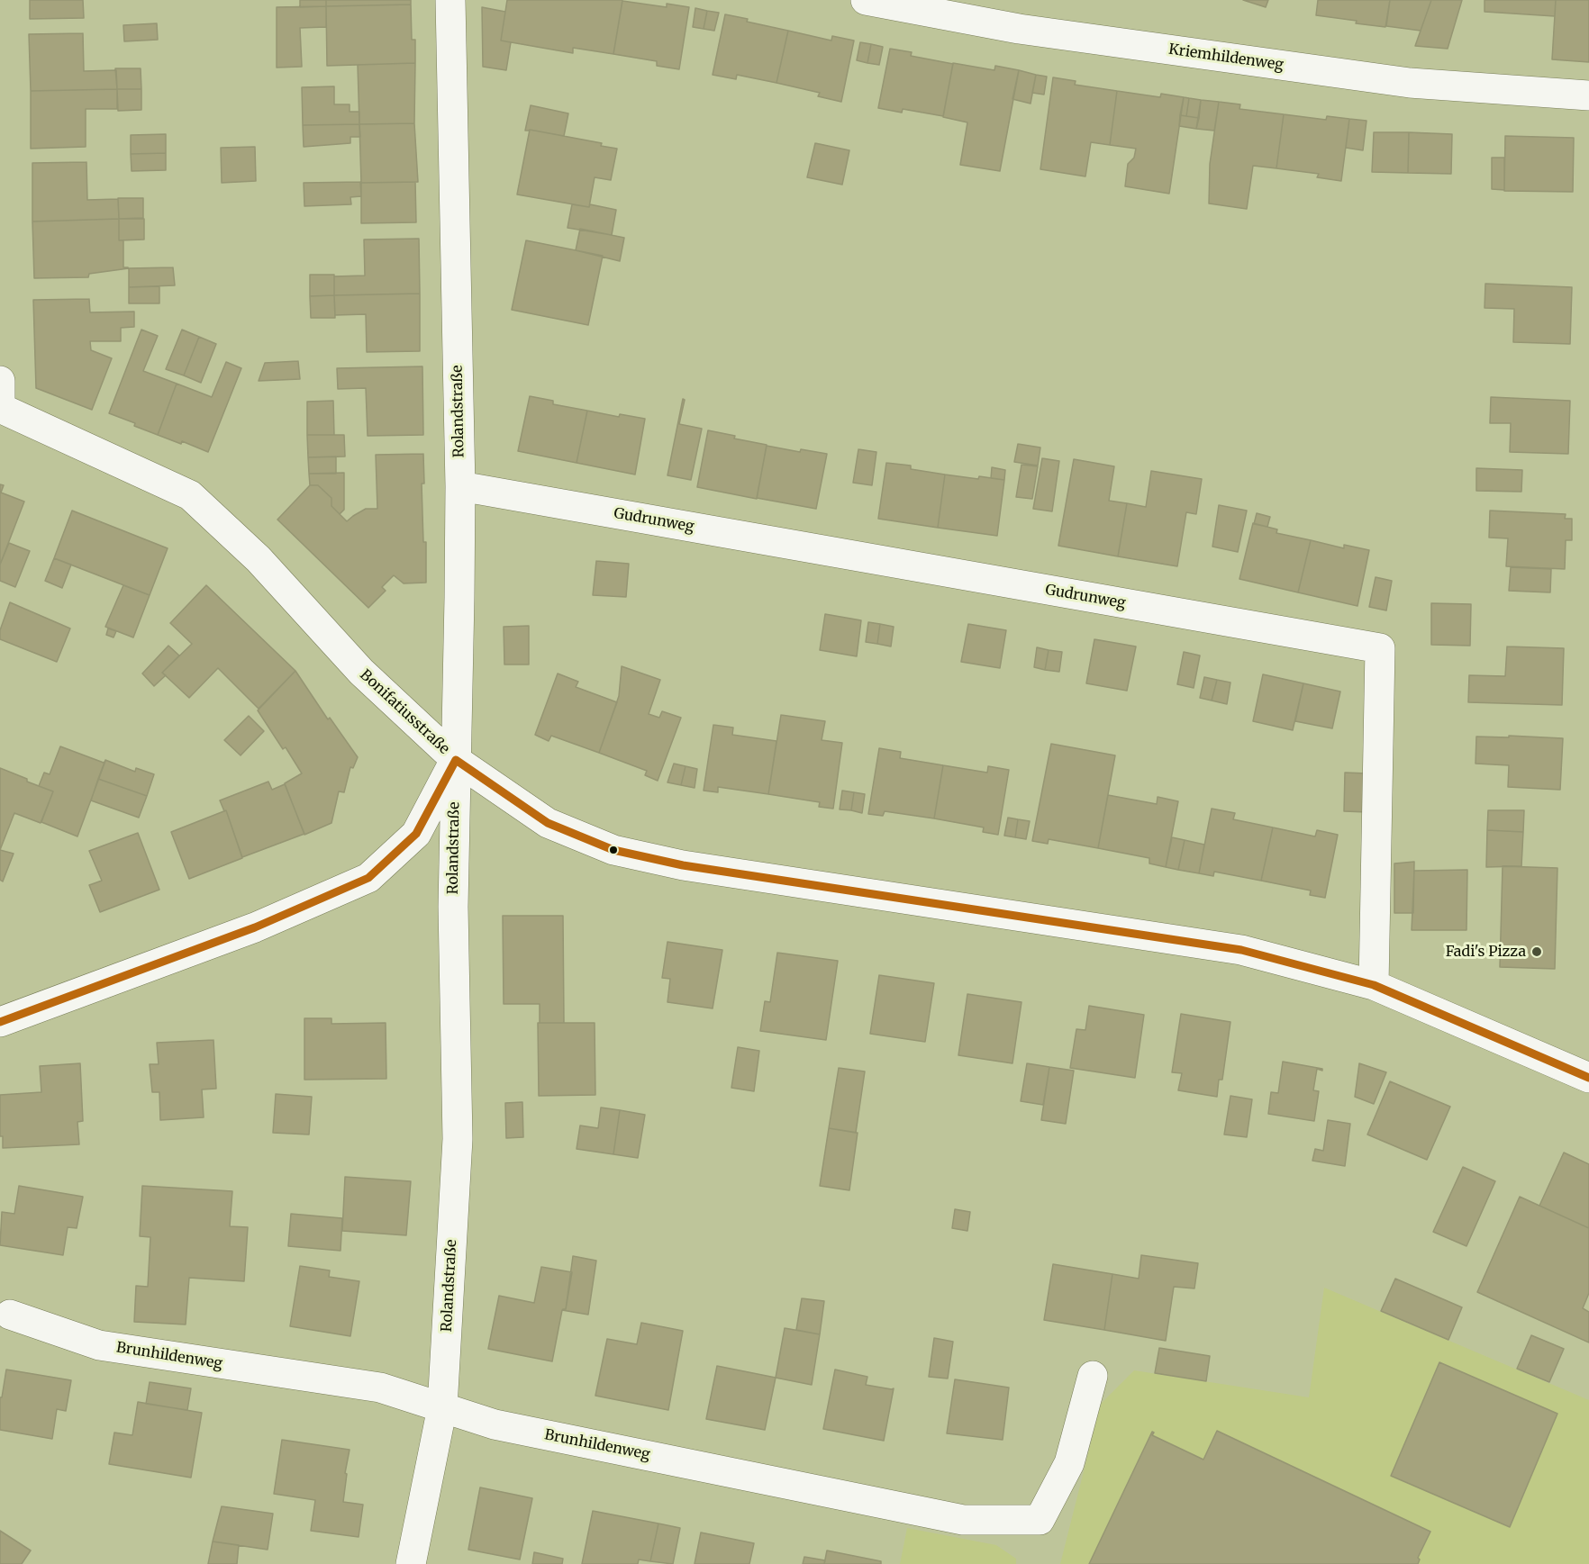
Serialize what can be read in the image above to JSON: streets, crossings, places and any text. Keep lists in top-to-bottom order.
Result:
{
  "streets": {
    "street": [
      "Kriemhildenweg",
      "Rolandstraße",
      "Gudrunweg",
      "Bonifatiusstraße",
      "Brunhildenweg"
    ]
  },
  "crossings": [
    ["Rolandstraße", "Gudrunweg"],
    ["Rolandstraße", "Bonifatiusstraße"],
    ["Rolandstraße", "Brunhildenweg"],
    ["Gudrunweg", "Bonifatiusstraße"]
  ],
  "places": ["Fadi's Pizza"]
}
